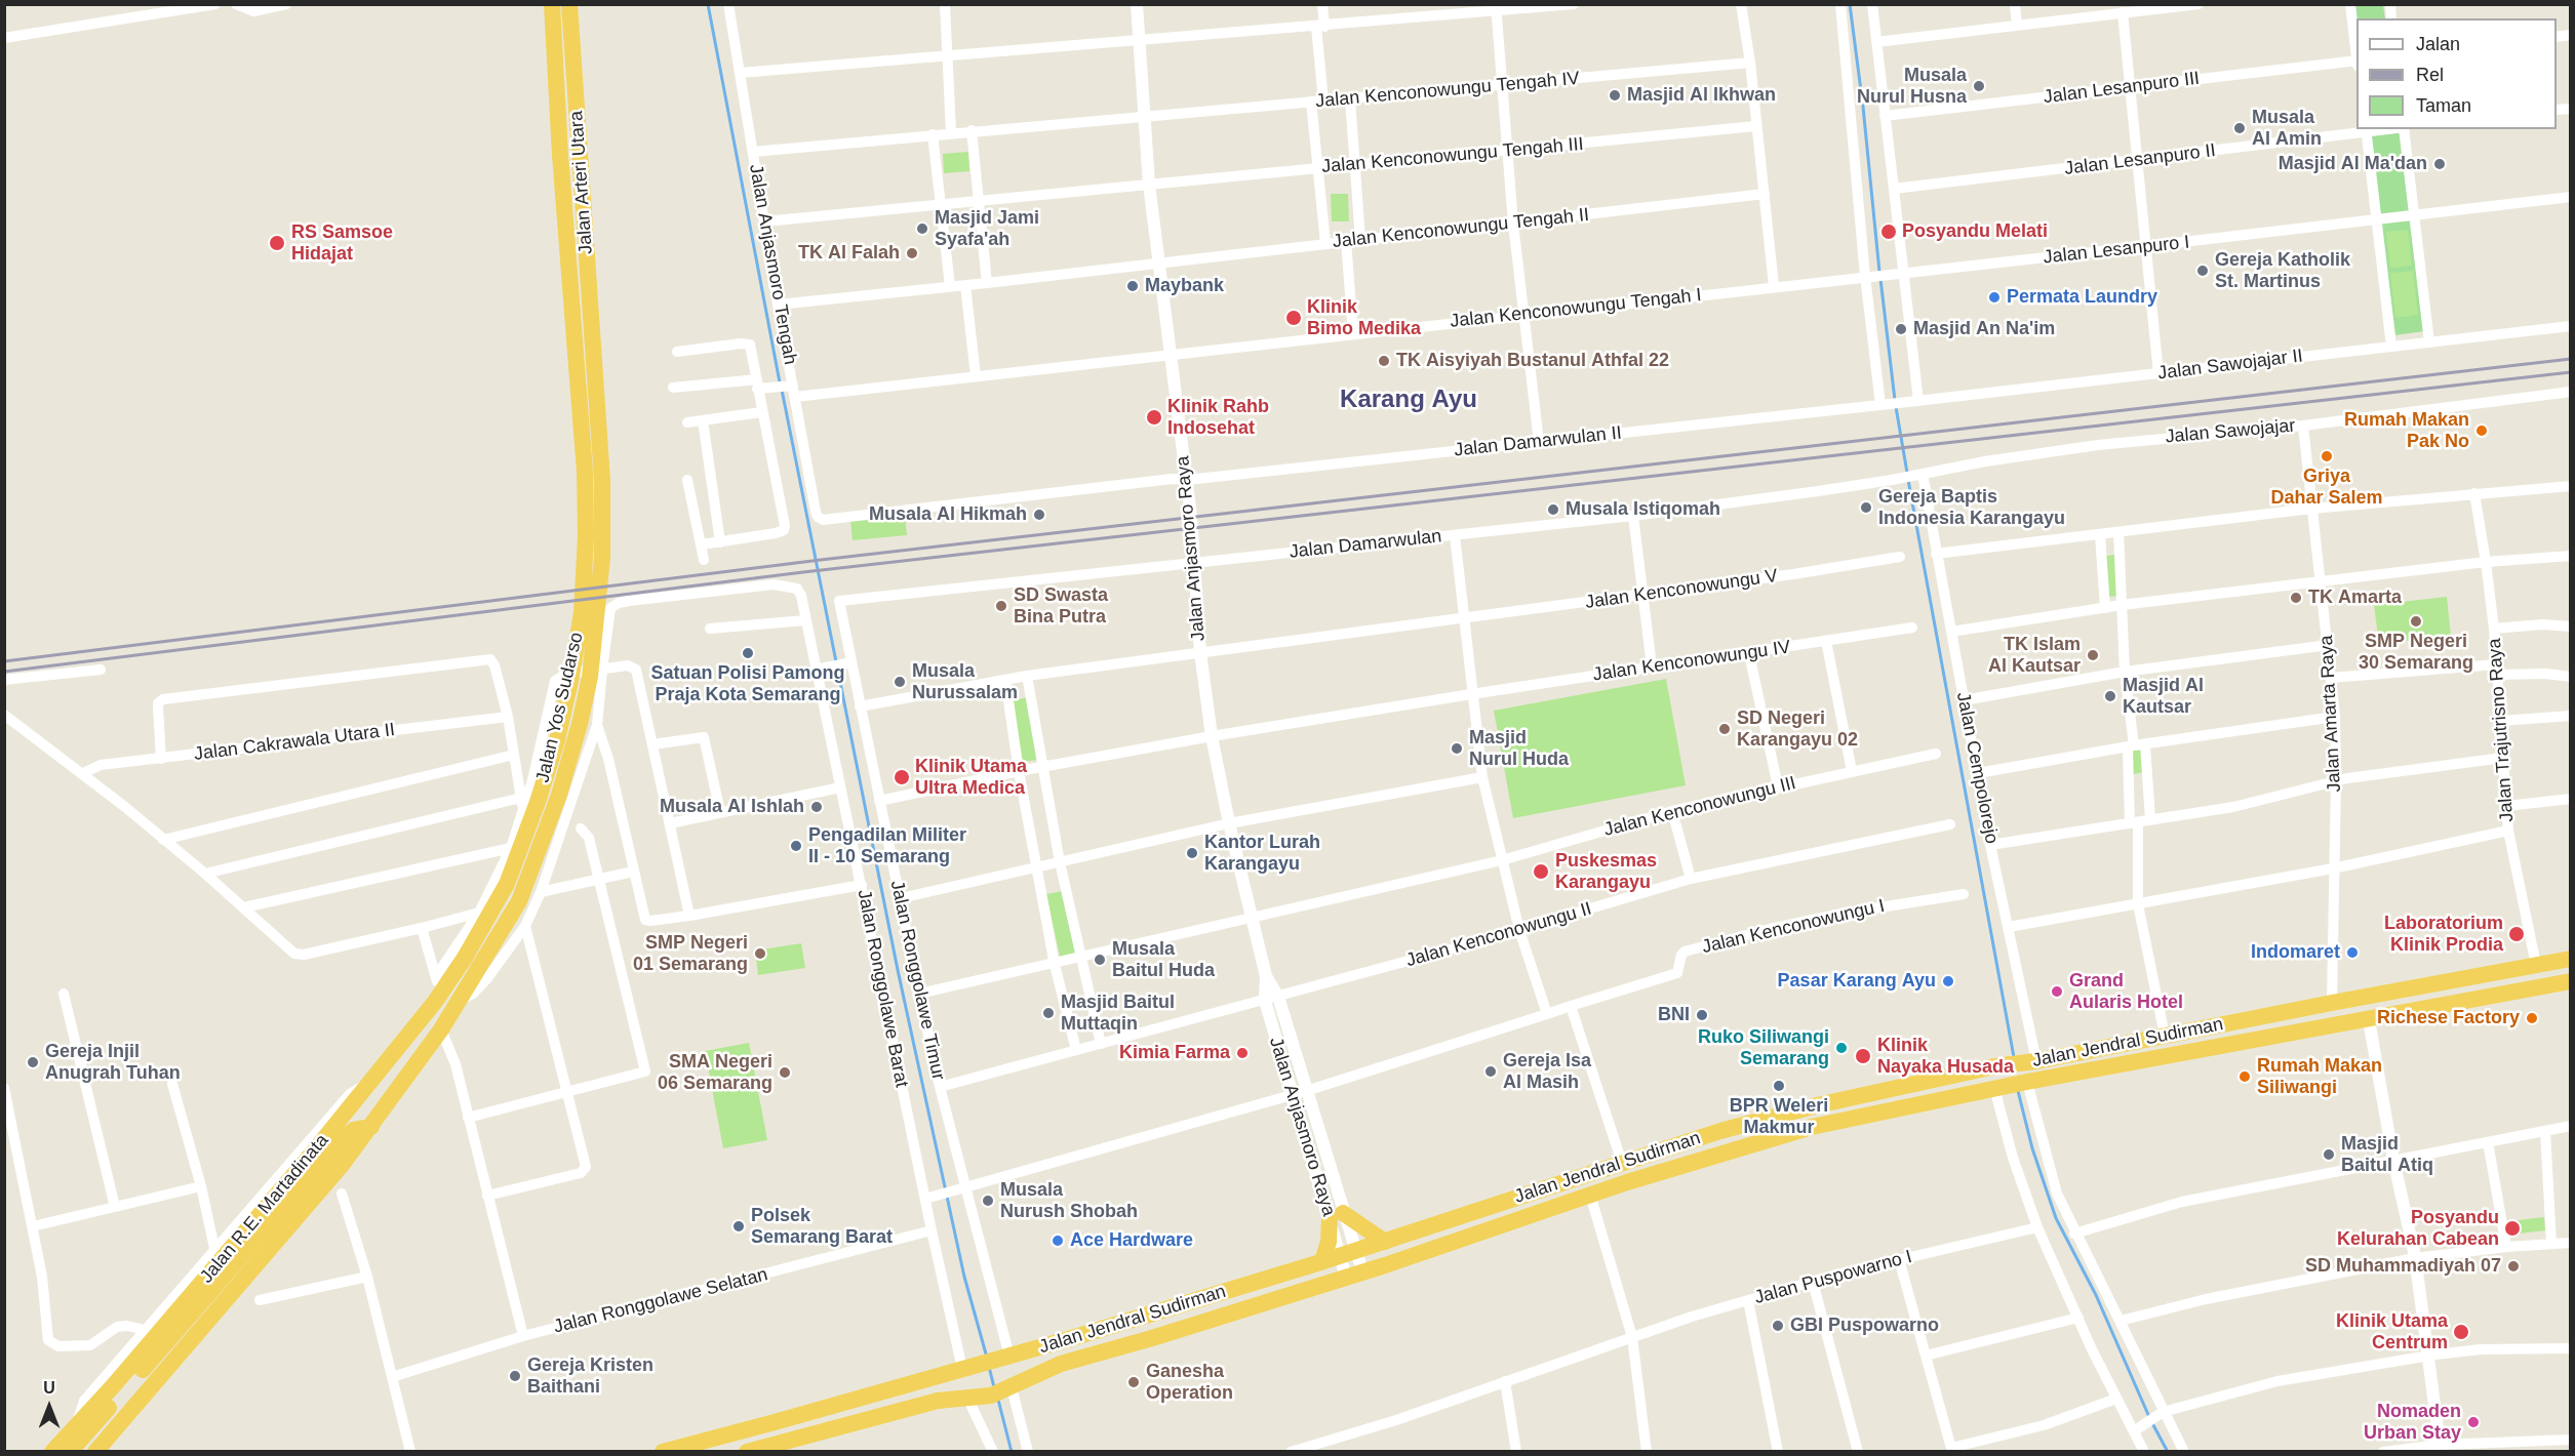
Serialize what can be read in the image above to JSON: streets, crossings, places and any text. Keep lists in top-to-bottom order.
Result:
{
  "streets": {
    "highway": [
      "Jalan Arteri Utara",
      "Jalan Yos Sudarso",
      "Jalan Jendral Sudirman",
      "Jalan R.E. Martadinata"
    ],
    "street": [
      "Jalan Lesanpuro III",
      "Jalan Kenconowungu Tengah IV",
      "Jalan Kenconowungu Tengah III",
      "Jalan Lesanpuro II",
      "Jalan Kenconowungu Tengah II",
      "Jalan Lesanpuro I",
      "Jalan Anjasmoro Tengah",
      "Jalan Kenconowungu Tengah I",
      "Jalan Sawojajar II",
      "Jalan Sawojajar",
      "Jalan Damarwulan II",
      "Jalan Damarwulan",
      "Jalan Anjasmoro Raya",
      "Jalan Kenconowungu V",
      "Jalan Kenconowungu IV",
      "Jalan Amarta Raya",
      "Jalan Trajutrisno Raya",
      "Jalan Cakrawala Utara II",
      "Jalan Cempolorejo",
      "Jalan Kenconowungu III",
      "Jalan Kenconowungu I",
      "Jalan Kenconowungu II",
      "Jalan Ronggolawe Timur",
      "Jalan Ronggolawe Barat",
      "Jalan Puspowarno I",
      "Jalan Ronggolawe Selatan"
    ]
  },
  "crossings": [
    ["Jalan Kenconowungu Tengah IV", "Jalan Anjasmoro Tengah"],
    ["Jalan Kenconowungu Tengah IV", "Jalan Anjasmoro Raya"],
    ["Jalan Kenconowungu Tengah III", "Jalan Anjasmoro Tengah"],
    ["Jalan Kenconowungu Tengah III", "Jalan Anjasmoro Raya"],
    ["Jalan Arteri Utara", "Jalan Yos Sudarso"],
    ["Jalan Kenconowungu Tengah II", "Jalan Anjasmoro Tengah"],
    ["Jalan Kenconowungu Tengah II", "Jalan Anjasmoro Raya"],
    ["Jalan Lesanpuro I", "Jalan Kenconowungu Tengah I"],
    ["Jalan Anjasmoro Tengah", "Jalan Kenconowungu Tengah I"],
    ["Jalan Anjasmoro Tengah", "Jalan Damarwulan II"],
    ["Jalan Kenconowungu Tengah I", "Jalan Anjasmoro Raya"],
    ["Jalan Sawojajar II", "Jalan Damarwulan II"],
    ["Jalan Sawojajar", "Jalan Damarwulan"],
    ["Jalan Sawojajar", "Jalan Amarta Raya"],
    ["Jalan Sawojajar", "Jalan Cempolorejo"],
    ["Jalan Damarwulan II", "Jalan Anjasmoro Raya"],
    ["Jalan Damarwulan", "Jalan Anjasmoro Raya"],
    ["Jalan Damarwulan", "Jalan Ronggolawe Timur"],
    ["Jalan Anjasmoro Raya", "Jalan Kenconowungu V"],
    ["Jalan Anjasmoro Raya", "Jalan Kenconowungu III"],
    ["Jalan Anjasmoro Raya", "Jalan Kenconowungu II"],
    ["Jalan Anjasmoro Raya", "Jalan Jendral Sudirman"],
    ["Jalan Kenconowungu V", "Jalan Ronggolawe Timur"],
    ["Jalan Yos Sudarso", "Jalan R.E. Martadinata"],
    ["Jalan Amarta Raya", "Jalan Jendral Sudirman"],
    ["Jalan Trajutrisno Raya", "Jalan Jendral Sudirman"],
    ["Jalan Cempolorejo", "Jalan Jendral Sudirman"],
    ["Jalan Kenconowungu III", "Jalan Ronggolawe Timur"],
    ["Jalan Kenconowungu II", "Jalan Ronggolawe Timur"],
    ["Jalan Ronggolawe Timur", "Jalan Jendral Sudirman"],
    ["Jalan Ronggolawe Barat", "Jalan Jendral Sudirman"],
    ["Jalan Ronggolawe Barat", "Jalan Ronggolawe Selatan"]
  ],
  "districts": ["Karang Ayu"],
  "places": [
    "Musala Nurul Husna",
    "Masjid Al Ikhwan",
    "Musala Al Amin",
    "Masjid Al Ma'dan",
    "Masjid Jami Syafa'ah",
    "Posyandu Melati",
    "RS Samsoe Hidajat",
    "TK Al Falah",
    "Gereja Katholik St. Martinus",
    "Maybank",
    "Permata Laundry",
    "Klinik Bimo Medika",
    "Masjid An Na'im",
    "TK Aisyiyah Bustanul Athfal 22",
    "Klinik Rahb Indosehat",
    "Rumah Makan Pak No",
    "Griya Dahar Salem",
    "Gereja Baptis Indonesia Karangayu",
    "Musala Istiqomah",
    "Musala Al Hikmah",
    "TK Amarta",
    "SD Swasta Bina Putra",
    "SMP Negeri 30 Semarang",
    "Satuan Polisi Pamong Praja Kota Semarang",
    "TK Islam Al Kautsar",
    "Musala Nurussalam",
    "Masjid Al Kautsar",
    "SD Negeri Karangayu 02",
    "Masjid Nurul Huda",
    "Klinik Utama Ultra Medica",
    "Musala Al Ishlah",
    "Pengadilan Militer II - 10 Semarang",
    "Kantor Lurah Karangayu",
    "Puskesmas Karangayu",
    "Laboratorium Klinik Prodia",
    "Indomaret",
    "SMP Negeri 01 Semarang",
    "Musala Baitul Huda",
    "Pasar Karang Ayu",
    "Grand Aularis Hotel",
    "Masjid Baitul Muttaqin",
    "BNI",
    "Richese Factory",
    "Ruko Siliwangi Semarang",
    "Kimia Farma",
    "Klinik Nayaka Husada",
    "Gereja Injil Anugrah Tuhan",
    "Gereja Isa Al Masih",
    "SMA Negeri 06 Semarang",
    "Rumah Makan Siliwangi",
    "BPR Weleri Makmur",
    "Masjid Baitul Atiq",
    "Musala Nurush Shobah",
    "Polsek Semarang Barat",
    "Posyandu Kelurahan Cabean",
    "Ace Hardware",
    "SD Muhammadiyah 07",
    "GBI Puspowarno",
    "Klinik Utama Centrum",
    "Gereja Kristen Baithani",
    "Ganesha Operation",
    "Nomaden Urban Stay"
  ],
  "legend": ["Jalan", "Rel", "Taman"],
  "north": "top"
}
